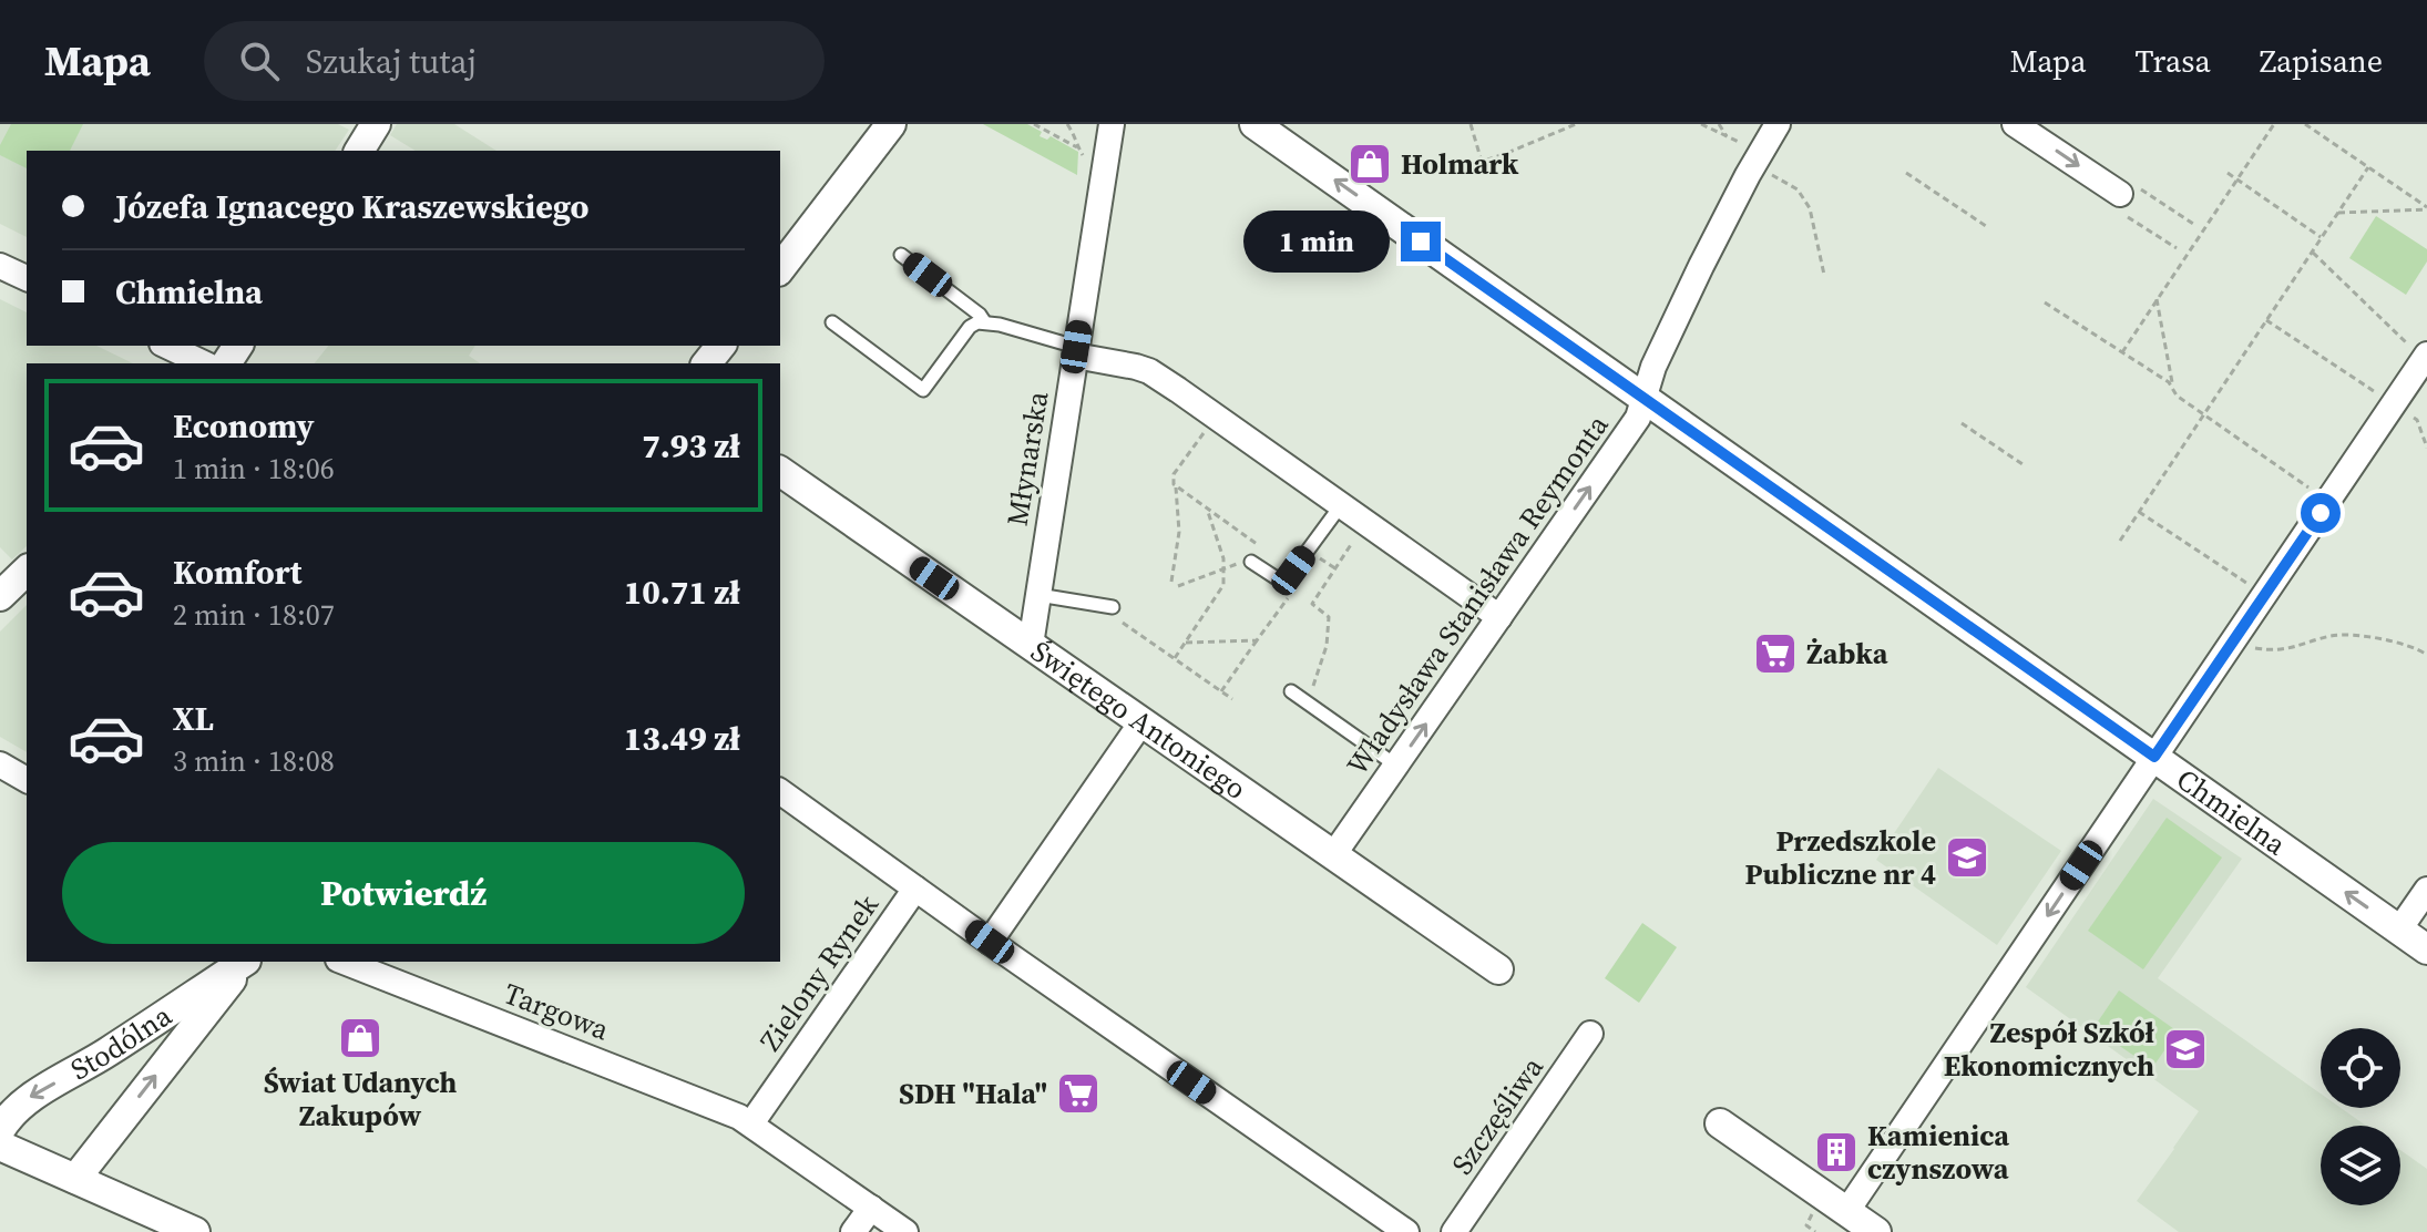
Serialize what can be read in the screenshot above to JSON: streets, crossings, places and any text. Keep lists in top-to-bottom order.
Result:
{
  "streets": {
    "street": [
      "Młynarska",
      "Władysława Stanisława Reymonta",
      "Świętego Antoniego",
      "Chmielna",
      "Zielony Rynek",
      "Targowa",
      "Stodólna",
      "Szczęśliwa"
    ]
  },
  "crossings": [
    ["Młynarska", "Świętego Antoniego"],
    ["Władysława Stanisława Reymonta", "Świętego Antoniego"],
    ["Władysława Stanisława Reymonta", "Chmielna"],
    ["Zielony Rynek", "Targowa"]
  ],
  "one_way": ["Władysława Stanisława Reymonta", "Chmielna"],
  "places": {
    "shop": ["Holmark", "Świat Udanych Zakupów"],
    "supermarket": ["Żabka", "SDH \"Hala\""],
    "school or university": ["Przedszkole Publiczne nr 4", "Zespół Szkół Ekonomicznych"],
    "building": ["Kamienica czynszowa"]
  },
  "page": {
    "header": "Mapa",
    "search": "Szukaj tutaj",
    "nav": ["Mapa", "Trasa", "Zapisane"],
    "banner": ["Józefa Ignacego Kraszewskiego", "Chmielna"],
    "bubble": "1 min",
    "list": [
      {
        "name": "Economy",
        "note": "1 min · 18:06",
        "value": "7.93 zł"
      },
      {
        "name": "Komfort",
        "note": "2 min · 18:07",
        "value": "10.71 zł"
      },
      {
        "name": "XL",
        "note": "3 min · 18:08",
        "value": "13.49 zł"
      }
    ],
    "buttons": "Potwierdź"
  }
}
